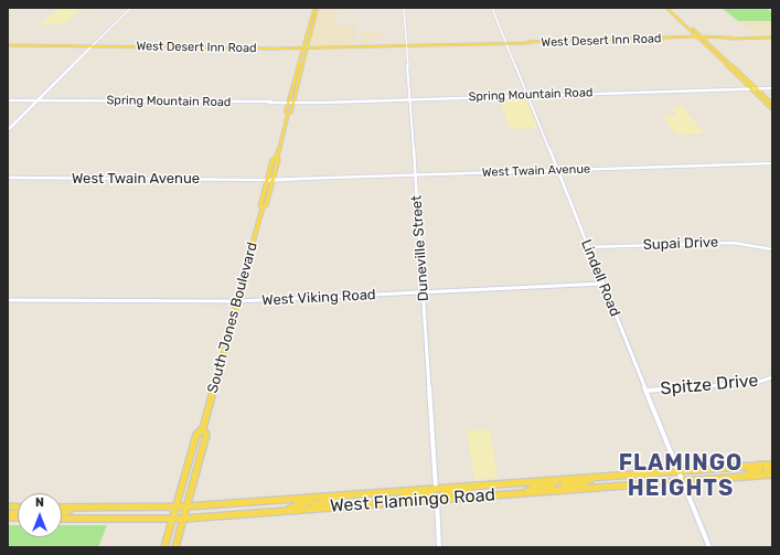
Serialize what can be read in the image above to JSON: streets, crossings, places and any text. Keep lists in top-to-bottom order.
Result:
{
  "streets": {
    "main road": [
      "West Desert Inn Road",
      "Spring Mountain Road",
      "South Jones Boulevard",
      "West Flamingo Road"
    ],
    "street": [
      "West Twain Avenue",
      "Supai Drive",
      "Duneville Street",
      "Lindell Road",
      "West Viking Road",
      "Spitze Drive"
    ]
  },
  "crossings": [
    ["West Desert Inn Road", "Duneville Street"],
    ["West Desert Inn Road", "Lindell Road"],
    ["West Desert Inn Road", "South Jones Boulevard"],
    ["Spring Mountain Road", "Duneville Street"],
    ["Spring Mountain Road", "Lindell Road"],
    ["Spring Mountain Road", "South Jones Boulevard"],
    ["West Twain Avenue", "Duneville Street"],
    ["West Twain Avenue", "Lindell Road"],
    ["West Twain Avenue", "South Jones Boulevard"],
    ["Supai Drive", "Lindell Road"],
    ["Duneville Street", "West Viking Road"],
    ["Duneville Street", "West Flamingo Road"],
    ["Lindell Road", "West Viking Road"],
    ["Lindell Road", "Spitze Drive"],
    ["Lindell Road", "West Flamingo Road"],
    ["West Viking Road", "South Jones Boulevard"],
    ["South Jones Boulevard", "West Flamingo Road"]
  ],
  "districts": ["FLAMINGO HEIGHTS"],
  "north": "top"
}
